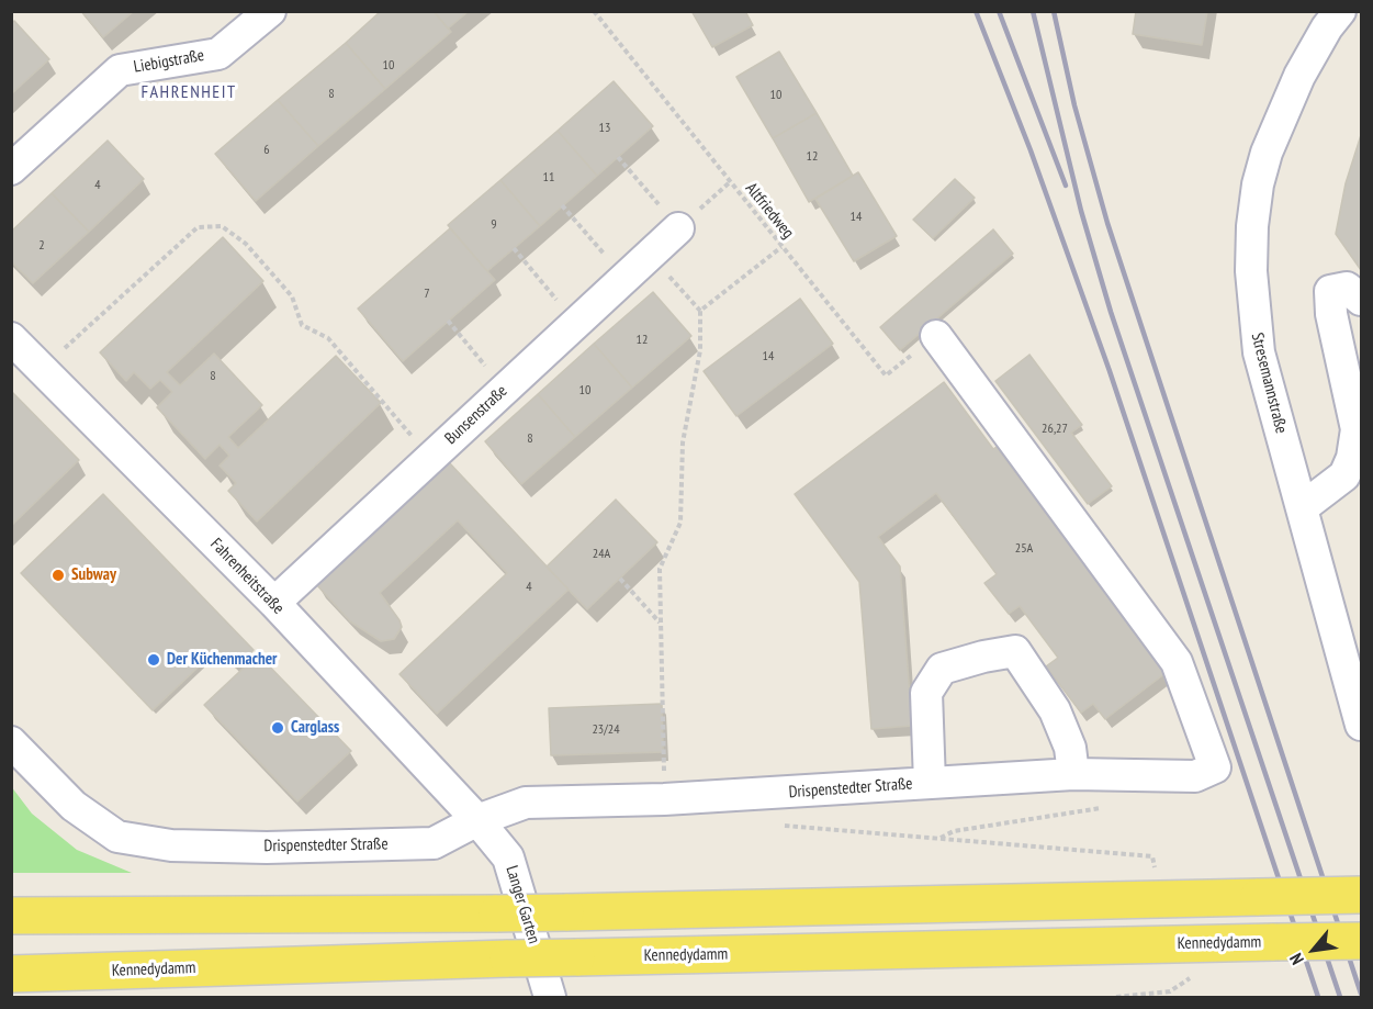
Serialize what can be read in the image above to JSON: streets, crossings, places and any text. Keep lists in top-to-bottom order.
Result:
{
  "streets": {
    "main road": ["Kennedydamm"],
    "street": [
      "Liebigstraße",
      "Stresemannstraße",
      "Bunsenstraße",
      "Fahrenheitstraße",
      "Drispenstedter Straße",
      "Langer Garten"
    ],
    "path": ["Altfriedweg"]
  },
  "crossings": [
    ["Altfriedweg", "Drispenstedter Straße"],
    ["Bunsenstraße", "Fahrenheitstraße"],
    ["Fahrenheitstraße", "Drispenstedter Straße"],
    ["Fahrenheitstraße", "Langer Garten"],
    ["Drispenstedter Straße", "Langer Garten"]
  ],
  "districts": ["FAHRENHEIT"],
  "places": ["Subway", "Der Küchenmacher", "Carglass"],
  "house_numbers": [
    "10",
    "8",
    "10",
    "13",
    "6",
    "12",
    "11",
    "4",
    "14",
    "9",
    "2",
    "7",
    "12",
    "14",
    "8",
    "10",
    "26,27",
    "8",
    "25A",
    "24A",
    "4",
    "23/24"
  ],
  "north": "bottom left"
}
